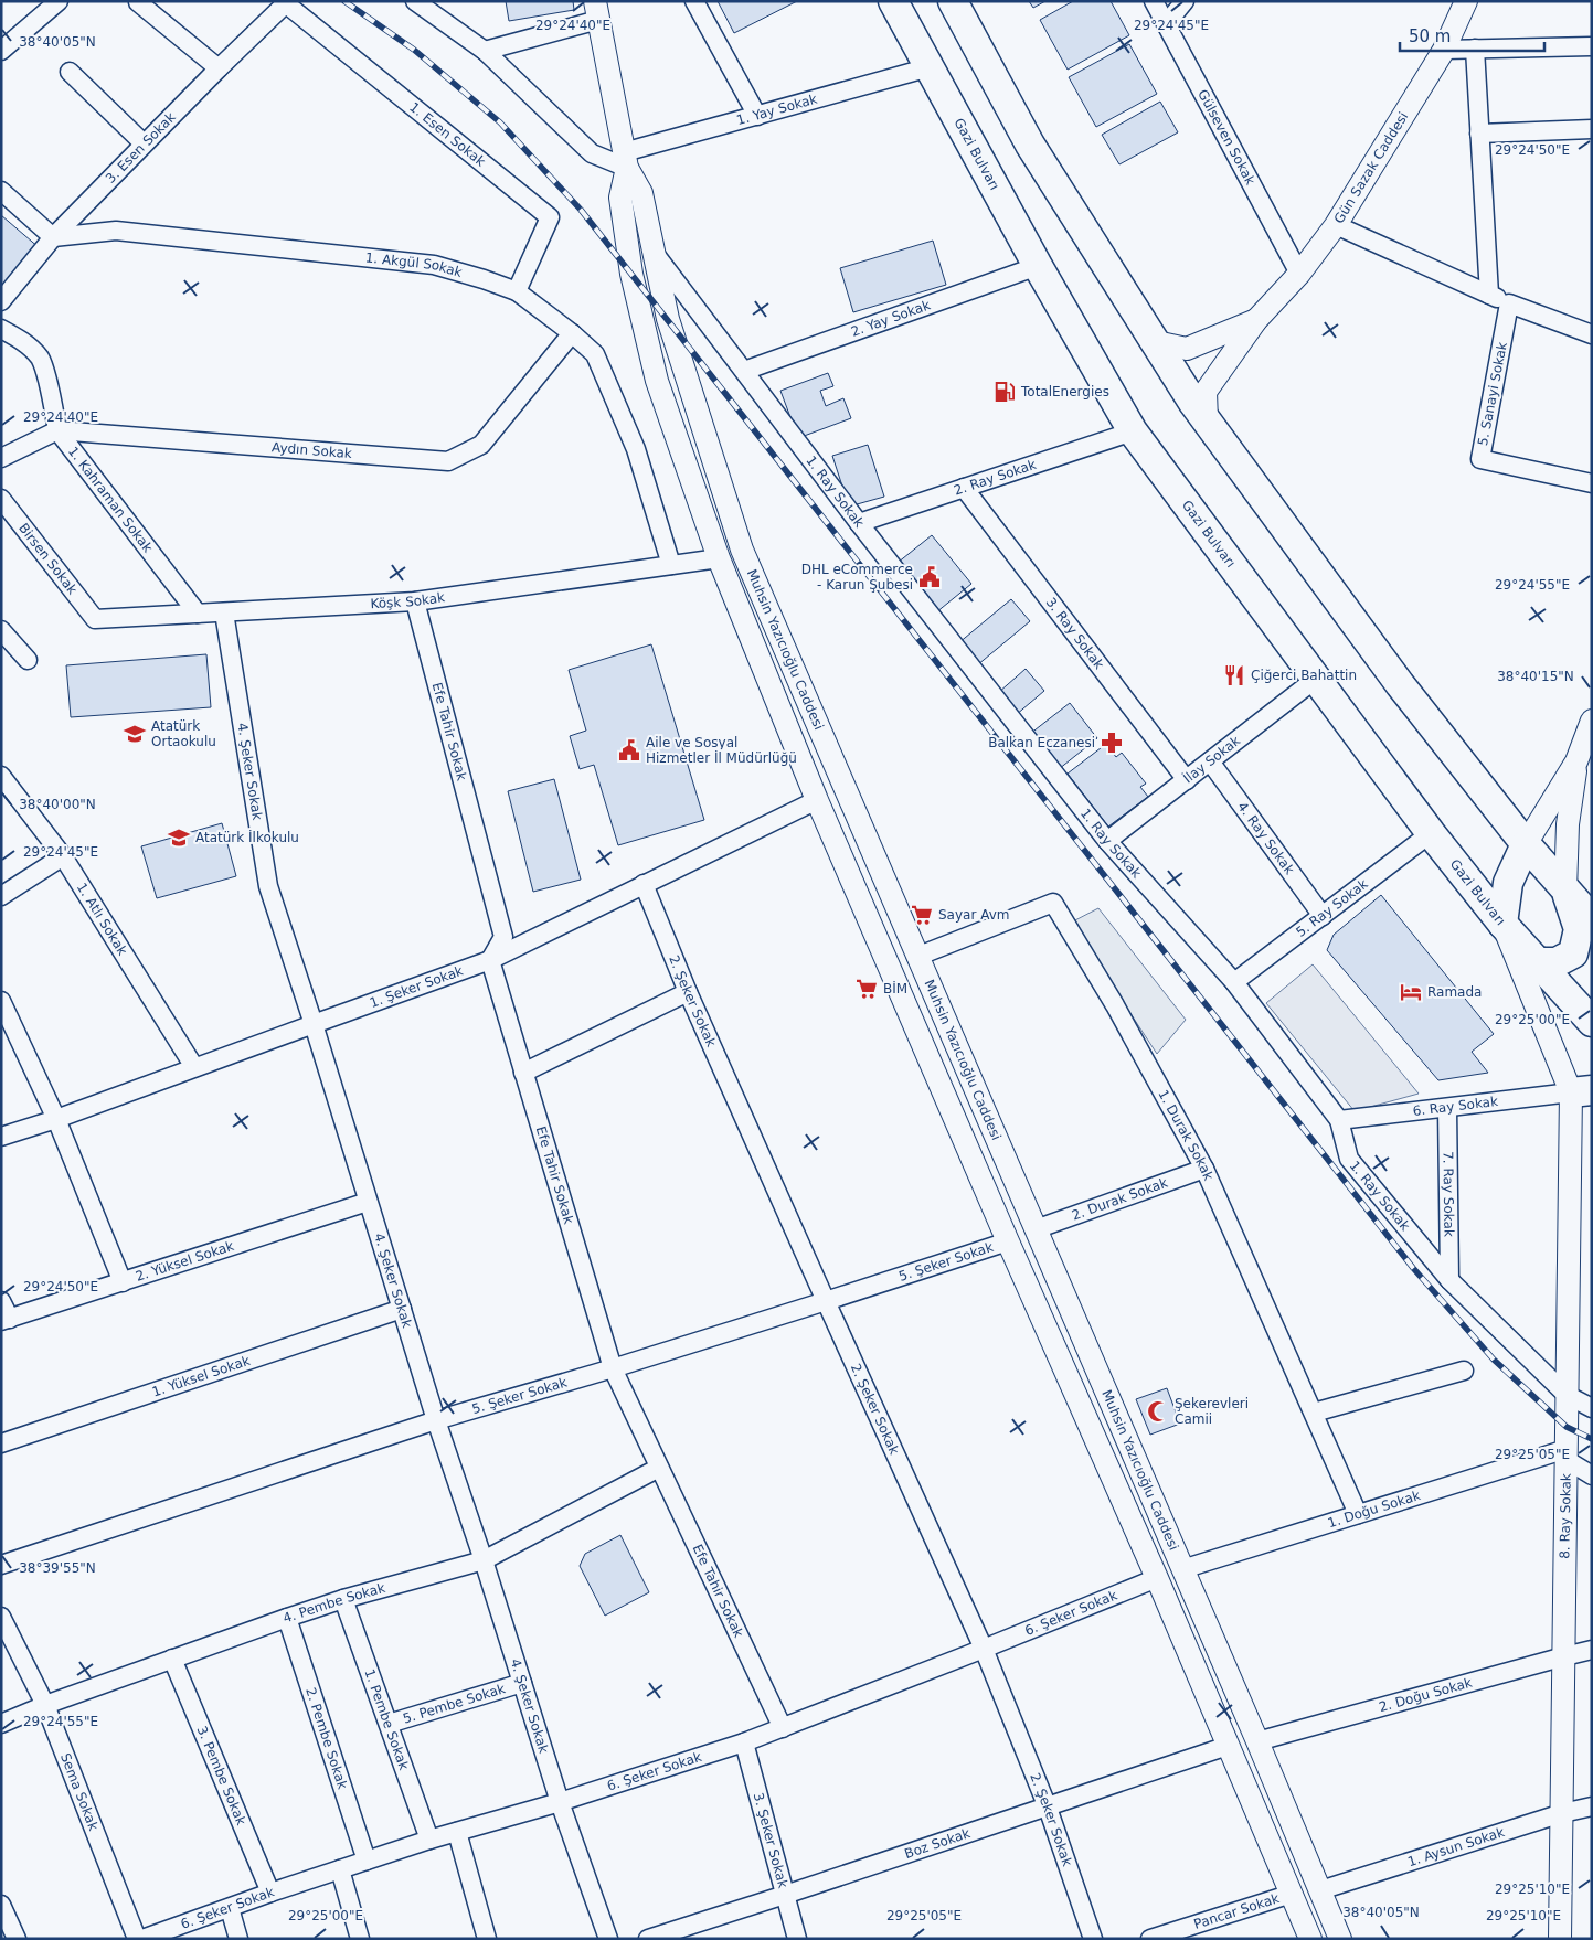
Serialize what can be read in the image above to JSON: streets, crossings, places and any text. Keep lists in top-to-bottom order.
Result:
{
  "streets": {
    "highway": ["Gazi Bulvarı"],
    "street": [
      "1. Yay Sokak",
      "1. Esen Sokak",
      "Gülseven Sokak",
      "3. Esen Sokak",
      "Gün Sazak Caddesi",
      "1. Akgül Sokak",
      "2. Yay Sokak",
      "5. Sanayi Sokak",
      "Aydın Sokak",
      "2. Ray Sokak",
      "1. Ray Sokak",
      "1. Kahraman Sokak",
      "Birsen Sokak",
      "Köşk Sokak",
      "3. Ray Sokak",
      "Muhsin Yazıcıoğlu Caddesi",
      "Efe Tahir Sokak",
      "İlay Sokak",
      "4. Şeker Sokak",
      "4. Ray Sokak",
      "5. Ray Sokak",
      "1. Atlı Sokak",
      "1. Şeker Sokak",
      "2. Şeker Sokak",
      "6. Ray Sokak",
      "1. Durak Sokak",
      "7. Ray Sokak",
      "2. Durak Sokak",
      "2. Yüksel Sokak",
      "5. Şeker Sokak",
      "1. Yüksel Sokak",
      "1. Doğu Sokak",
      "8. Ray Sokak",
      "4. Pembe Sokak",
      "6. Şeker Sokak",
      "2. Doğu Sokak",
      "5. Pembe Sokak",
      "1. Pembe Sokak",
      "2. Pembe Sokak",
      "3. Pembe Sokak",
      "Sema Sokak",
      "3. Şeker Sokak",
      "Boz Sokak",
      "1. Aysun Sokak",
      "Pancar Sokak"
    ]
  },
  "crossings": [
    ["1. Yay Sokak", "Gazi Bulvarı"],
    ["1. Yay Sokak", "Muhsin Yazıcıoğlu Caddesi"],
    ["1. Esen Sokak", "3. Esen Sokak"],
    ["1. Esen Sokak", "1. Akgül Sokak"],
    ["Gülseven Sokak", "Gün Sazak Caddesi"],
    ["3. Esen Sokak", "1. Akgül Sokak"],
    ["Gazi Bulvarı", "2. Yay Sokak"],
    ["Gazi Bulvarı", "2. Ray Sokak"],
    ["Gazi Bulvarı", "İlay Sokak"],
    ["Gazi Bulvarı", "5. Ray Sokak"],
    ["1. Akgül Sokak", "Aydın Sokak"],
    ["1. Akgül Sokak", "Köşk Sokak"],
    ["2. Yay Sokak", "1. Ray Sokak"],
    ["Aydın Sokak", "1. Kahraman Sokak"],
    ["2. Ray Sokak", "1. Ray Sokak"],
    ["2. Ray Sokak", "3. Ray Sokak"],
    ["1. Ray Sokak", "Muhsin Yazıcıoğlu Caddesi"],
    ["1. Ray Sokak", "İlay Sokak"],
    ["1. Ray Sokak", "5. Ray Sokak"],
    ["1. Ray Sokak", "6. Ray Sokak"],
    ["1. Ray Sokak", "7. Ray Sokak"],
    ["1. Ray Sokak", "8. Ray Sokak"],
    ["1. Kahraman Sokak", "Köşk Sokak"],
    ["Birsen Sokak", "Köşk Sokak"],
    ["Köşk Sokak", "Muhsin Yazıcıoğlu Caddesi"],
    ["Köşk Sokak", "Efe Tahir Sokak"],
    ["Köşk Sokak", "4. Şeker Sokak"],
    ["3. Ray Sokak", "İlay Sokak"],
    ["Muhsin Yazıcıoğlu Caddesi", "1. Şeker Sokak"],
    ["Muhsin Yazıcıoğlu Caddesi", "1. Durak Sokak"],
    ["Muhsin Yazıcıoğlu Caddesi", "2. Durak Sokak"],
    ["Muhsin Yazıcıoğlu Caddesi", "5. Şeker Sokak"],
    ["Muhsin Yazıcıoğlu Caddesi", "1. Doğu Sokak"],
    ["Muhsin Yazıcıoğlu Caddesi", "6. Şeker Sokak"],
    ["Muhsin Yazıcıoğlu Caddesi", "2. Doğu Sokak"],
    ["Muhsin Yazıcıoğlu Caddesi", "Boz Sokak"],
    ["Muhsin Yazıcıoğlu Caddesi", "1. Aysun Sokak"],
    ["Muhsin Yazıcıoğlu Caddesi", "Pancar Sokak"],
    ["Efe Tahir Sokak", "1. Şeker Sokak"],
    ["Efe Tahir Sokak", "5. Şeker Sokak"],
    ["Efe Tahir Sokak", "4. Pembe Sokak"],
    ["Efe Tahir Sokak", "6. Şeker Sokak"],
    ["İlay Sokak", "4. Ray Sokak"],
    ["4. Şeker Sokak", "1. Şeker Sokak"],
    ["4. Şeker Sokak", "2. Yüksel Sokak"],
    ["4. Şeker Sokak", "5. Şeker Sokak"],
    ["4. Şeker Sokak", "1. Yüksel Sokak"],
    ["4. Şeker Sokak", "4. Pembe Sokak"],
    ["4. Şeker Sokak", "6. Şeker Sokak"],
    ["4. Şeker Sokak", "5. Pembe Sokak"],
    ["4. Ray Sokak", "5. Ray Sokak"],
    ["1. Atlı Sokak", "1. Şeker Sokak"],
    ["1. Şeker Sokak", "2. Şeker Sokak"],
    ["2. Şeker Sokak", "5. Şeker Sokak"],
    ["2. Şeker Sokak", "6. Şeker Sokak"],
    ["2. Şeker Sokak", "Boz Sokak"],
    ["6. Ray Sokak", "7. Ray Sokak"],
    ["6. Ray Sokak", "8. Ray Sokak"],
    ["1. Durak Sokak", "2. Durak Sokak"],
    ["1. Durak Sokak", "1. Doğu Sokak"],
    ["1. Doğu Sokak", "8. Ray Sokak"],
    ["8. Ray Sokak", "2. Doğu Sokak"],
    ["8. Ray Sokak", "1. Aysun Sokak"],
    ["4. Pembe Sokak", "1. Pembe Sokak"],
    ["4. Pembe Sokak", "2. Pembe Sokak"],
    ["4. Pembe Sokak", "3. Pembe Sokak"],
    ["4. Pembe Sokak", "Sema Sokak"],
    ["6. Şeker Sokak", "1. Pembe Sokak"],
    ["6. Şeker Sokak", "2. Pembe Sokak"],
    ["6. Şeker Sokak", "3. Pembe Sokak"],
    ["6. Şeker Sokak", "3. Şeker Sokak"],
    ["5. Pembe Sokak", "1. Pembe Sokak"],
    ["3. Şeker Sokak", "Boz Sokak"]
  ],
  "places": {
    "fuel station": ["TotalEnergies"],
    "public building": ["DHL eCommerce - Karun Şubesi", "Aile ve Sosyal Hizmetler İl Müdürlüğü"],
    "restaurant": ["Çiğerci Bahattin"],
    "school or university": ["Atatürk Ortaokulu", "Atatürk İlkokulu"],
    "pharmacy": ["Balkan Eczanesi"],
    "supermarket": ["Sayar Avm", "BİM"],
    "hotel": ["Ramada"],
    "mosque": ["Şekerevleri Camii"]
  },
  "scale_bar": "50 m",
  "coordinates": [
    "29°24'40\"E",
    "29°24'45\"E",
    "38°40'05\"N",
    "29°24'50\"E",
    "29°24'55\"E",
    "38°40'15\"N",
    "38°40'00\"N",
    "29°25'00\"E",
    "29°25'05\"E",
    "38°39'55\"N",
    "29°25'10\"E"
  ]
}
